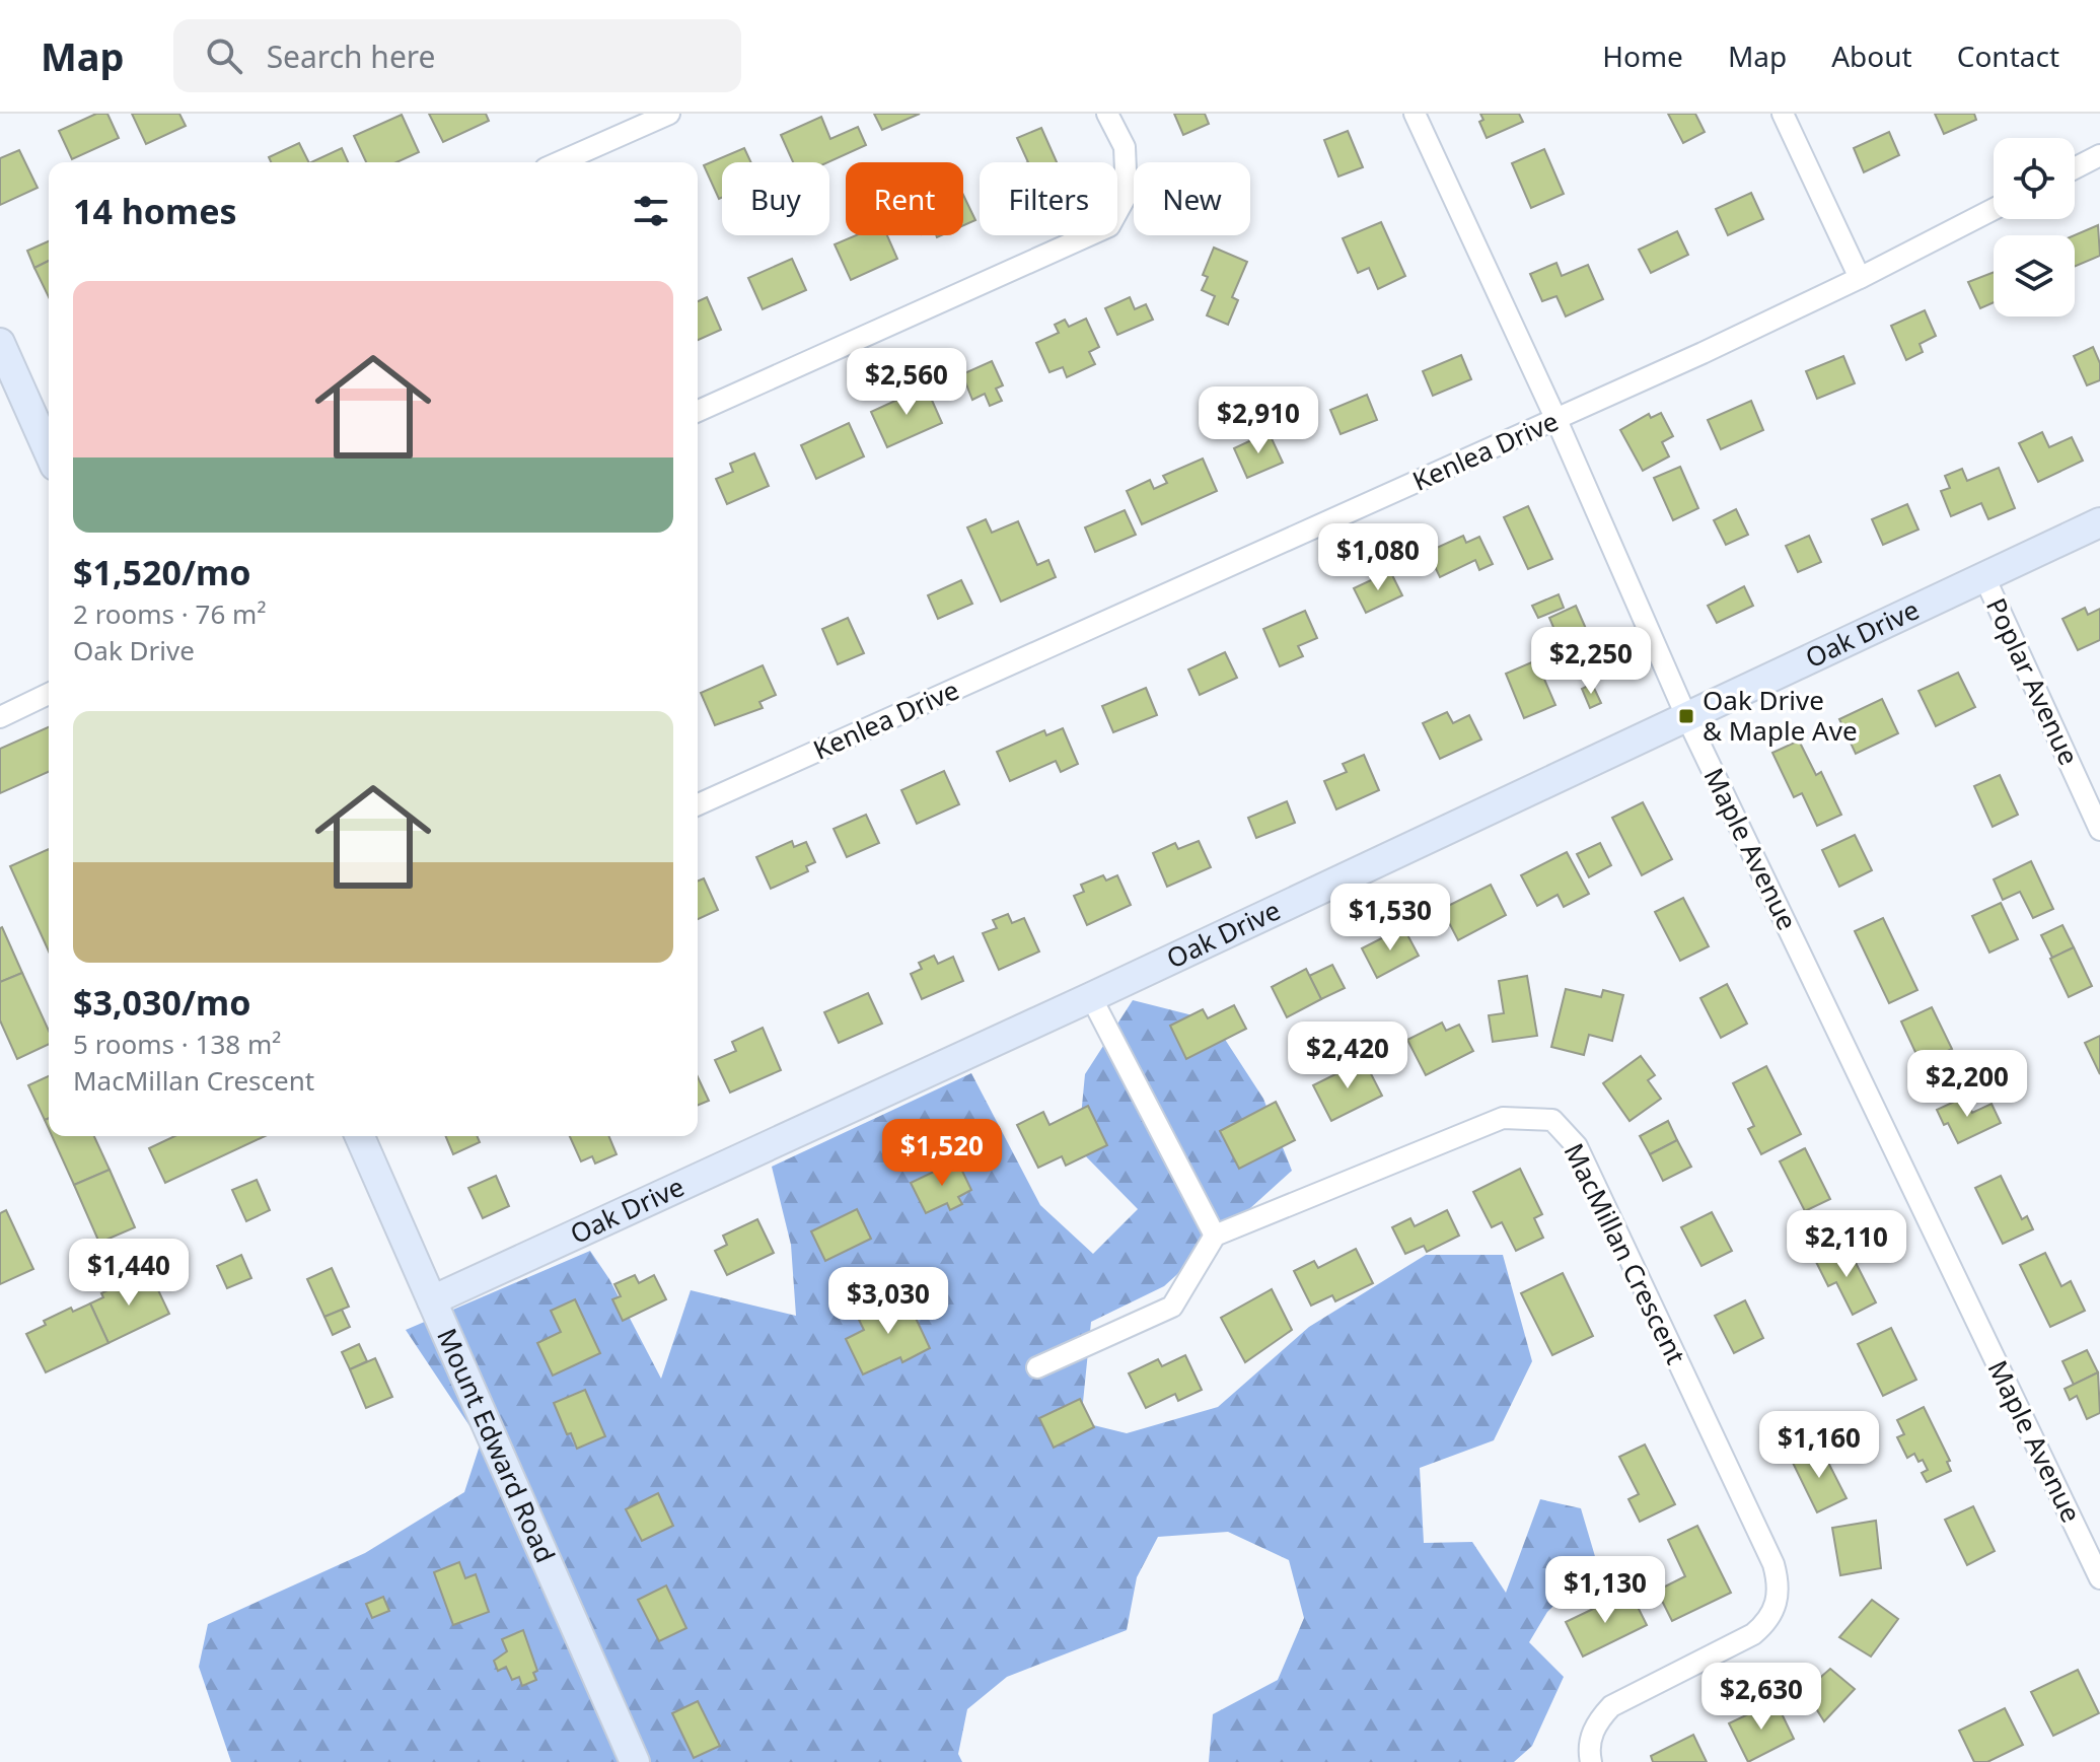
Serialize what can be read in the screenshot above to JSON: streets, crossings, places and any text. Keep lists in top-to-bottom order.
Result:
{
  "streets": {
    "street": [
      "Kenlea Drive",
      "Oak Drive",
      "Poplar Avenue",
      "Maple Avenue",
      "MacMillan Crescent",
      "Mount Edward Road"
    ]
  },
  "crossings": [
    ["Kenlea Drive", "Maple Avenue"],
    ["Oak Drive", "Poplar Avenue"],
    ["Oak Drive", "Maple Avenue"],
    ["Oak Drive", "Mount Edward Road"]
  ],
  "places": {
    "transit": ["Oak Drive & Maple Ave"]
  },
  "page": {
    "header": "Map",
    "search": "Search here",
    "nav": [
      "Home",
      "Map",
      "About",
      "Contact"
    ],
    "chip": [
      "Buy",
      "Rent",
      "Filters",
      "New"
    ],
    "heading": "14 homes",
    "list": [
      {
        "name": "$1,520/mo",
        "note": "2 rooms · 76 m² · Oak Drive"
      },
      {
        "name": "$3,030/mo",
        "note": "5 rooms · 138 m² · MacMillan Crescent"
      }
    ],
    "price": [
      "$2,560",
      "$2,910",
      "$1,080",
      "$2,250",
      "$1,530",
      "$2,420",
      "$2,200",
      "$1,520",
      "$2,110",
      "$1,440",
      "$3,030",
      "$1,160",
      "$1,130",
      "$2,630"
    ]
  }
}
